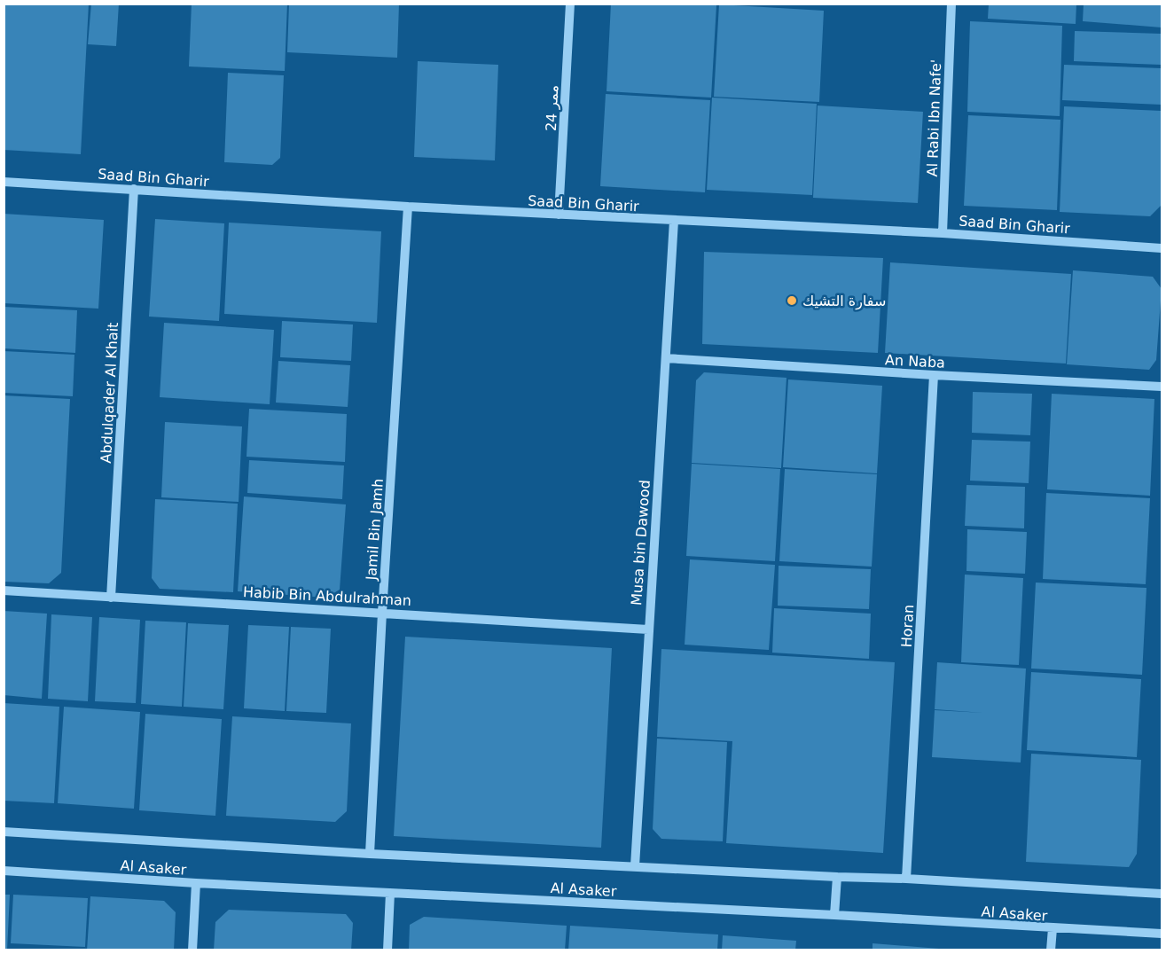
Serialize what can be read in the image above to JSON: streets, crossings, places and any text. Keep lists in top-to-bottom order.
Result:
{
  "streets": {
    "street": [
      "ممر 24",
      "Al Rabi Ibn Nafe'",
      "Saad Bin Gharir",
      "An Naba",
      "Abdulqader Al Khait",
      "Jamil Bin Jamh",
      "Musa bin Dawood",
      "Habib Bin Abdulrahman",
      "Horan",
      "Al Asaker"
    ]
  },
  "crossings": [
    ["ممر 24", "Saad Bin Gharir"],
    ["Al Rabi Ibn Nafe'", "Saad Bin Gharir"],
    ["Saad Bin Gharir", "Abdulqader Al Khait"],
    ["Saad Bin Gharir", "Jamil Bin Jamh"],
    ["Saad Bin Gharir", "Musa bin Dawood"],
    ["An Naba", "Musa bin Dawood"],
    ["An Naba", "Horan"],
    ["Abdulqader Al Khait", "Habib Bin Abdulrahman"],
    ["Jamil Bin Jamh", "Habib Bin Abdulrahman"],
    ["Jamil Bin Jamh", "Al Asaker"],
    ["Musa bin Dawood", "Habib Bin Abdulrahman"],
    ["Musa bin Dawood", "Al Asaker"],
    ["Horan", "Al Asaker"]
  ],
  "places": ["سفارة التشيك"]
}
